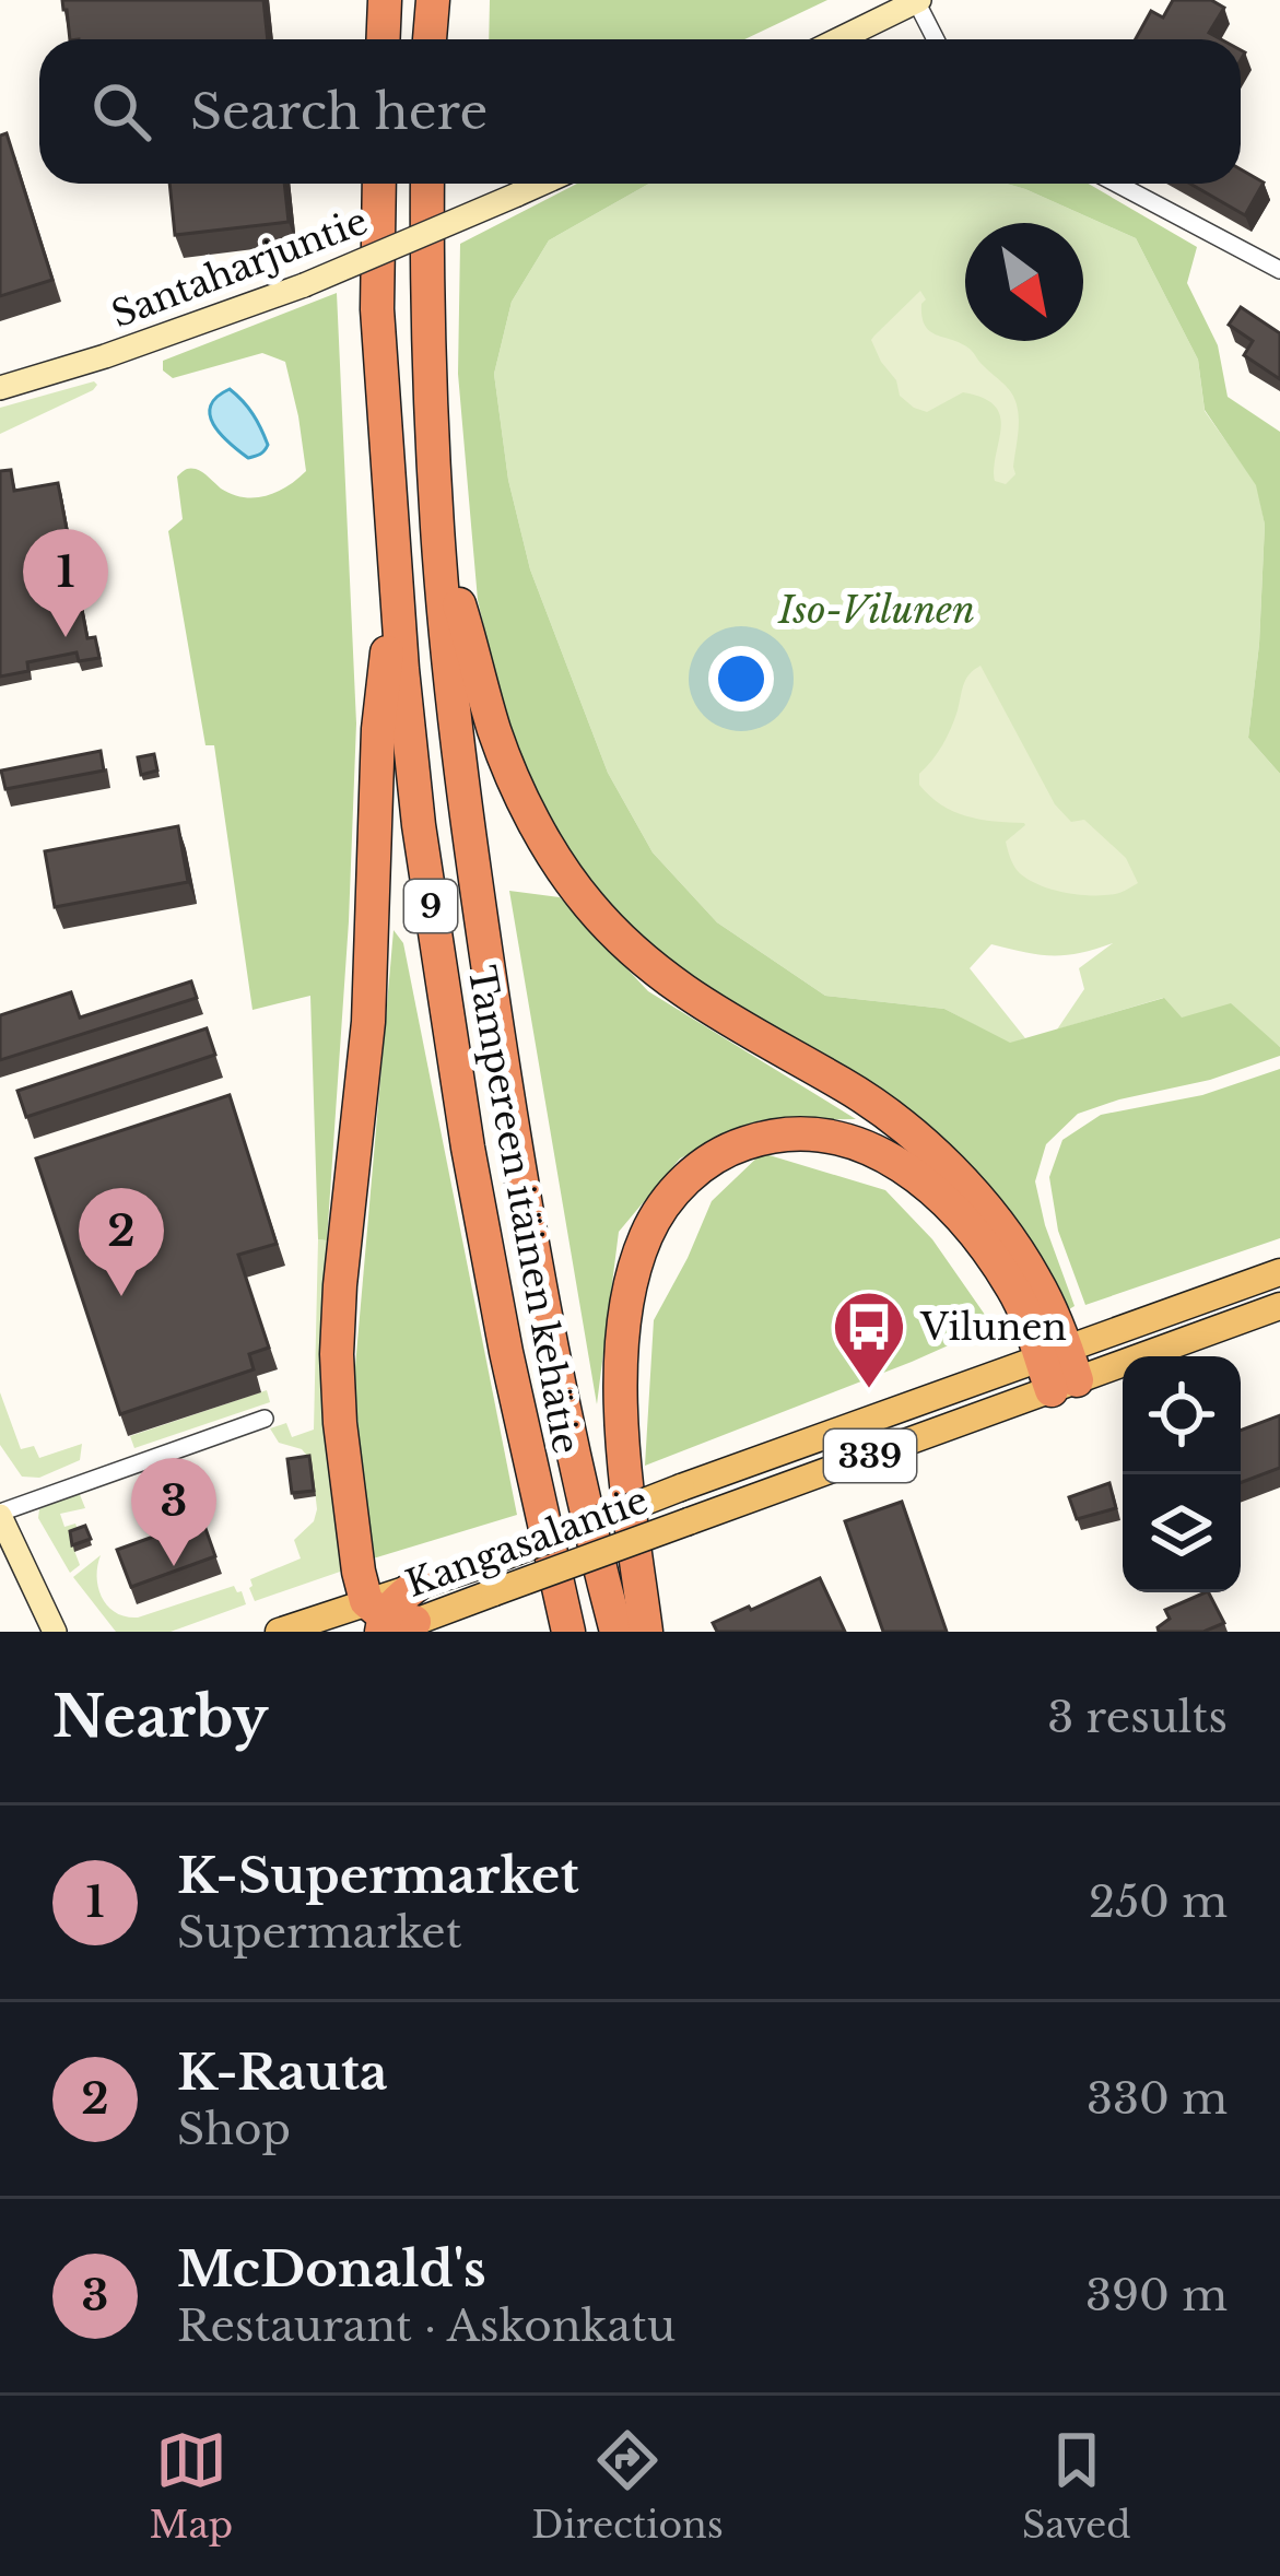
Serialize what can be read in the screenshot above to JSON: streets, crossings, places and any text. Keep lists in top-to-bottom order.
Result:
{
  "streets": {
    "highway": ["9", "Tampereen itäinen kehätie"],
    "main road": ["Santaharjuntie", "339", "Kangasalantie"]
  },
  "crossings": [
    ["339", "Kangasalantie"]
  ],
  "parks": ["Iso-Vilunen"],
  "places": {
    "bus stop": ["Vilunen"]
  },
  "north": "bottom right",
  "page": {
    "search": "Search here",
    "pins": ["1", "2", "3"],
    "heading": ["Nearby", "3 results"],
    "list": [
      {
        "mark": "1",
        "name": "K-Supermarket",
        "note": "Supermarket",
        "value": "250 m"
      },
      {
        "mark": "2",
        "name": "K-Rauta",
        "note": "Shop",
        "value": "330 m"
      },
      {
        "mark": "3",
        "name": "McDonald's",
        "note": "Restaurant · Askonkatu",
        "value": "390 m"
      }
    ],
    "nav": ["Map", "Directions", "Saved"]
  }
}
